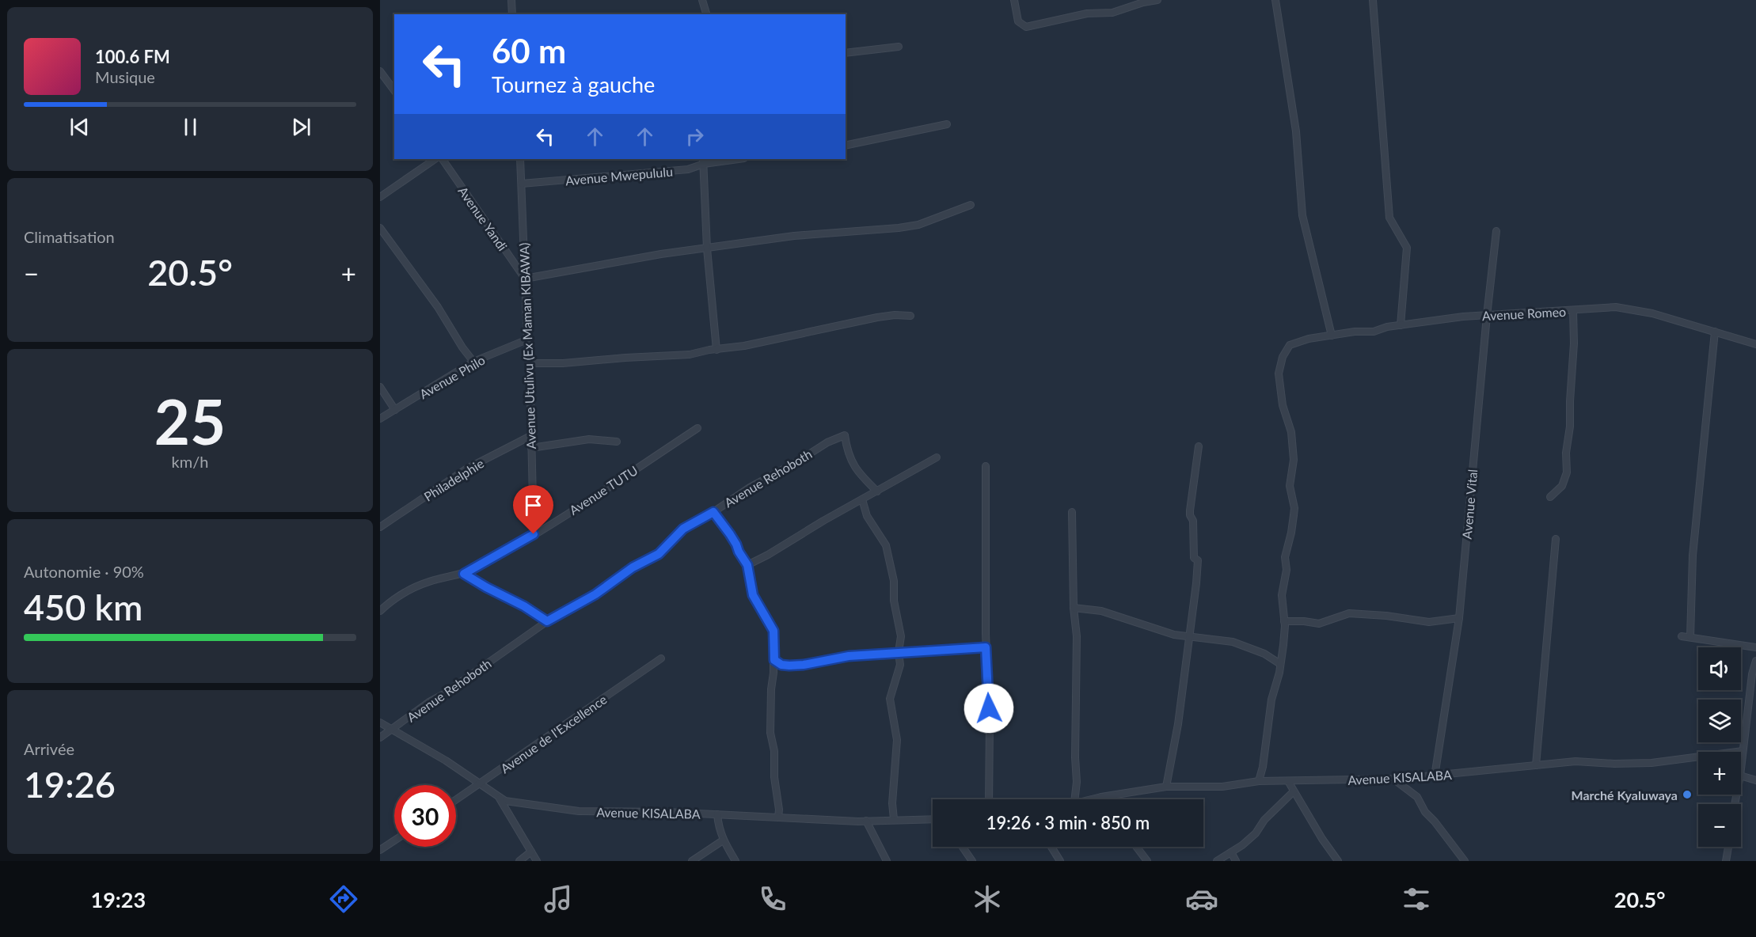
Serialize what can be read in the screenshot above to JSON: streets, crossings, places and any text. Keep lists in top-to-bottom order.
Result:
{
  "streets": {
    "street": [
      "Avenue Mwepululu",
      "Avenue Yandi",
      "Avenue Romeo",
      "Avenue Utulivu (Ex Maman KIBAWA)",
      "Avenue Philo",
      "Avenue Rehoboth",
      "Philadelphie",
      "Avenue TUTU",
      "Avenue Vital",
      "Avenue de l'Excellence",
      "Avenue KISALABA"
    ]
  },
  "crossings": [
    ["Avenue Mwepululu", "Avenue Utulivu (Ex Maman KIBAWA)"],
    ["Avenue Yandi", "Avenue Utulivu (Ex Maman KIBAWA)"],
    ["Avenue Romeo", "Avenue Vital"],
    ["Avenue Utulivu (Ex Maman KIBAWA)", "Avenue Philo"],
    ["Avenue Utulivu (Ex Maman KIBAWA)", "Philadelphie"],
    ["Avenue Utulivu (Ex Maman KIBAWA)", "Avenue TUTU"],
    ["Avenue Rehoboth", "Avenue KISALABA"],
    ["Avenue Vital", "Avenue KISALABA"],
    ["Avenue de l'Excellence", "Avenue KISALABA"]
  ],
  "places": ["Marché Kyaluwaya"],
  "page": {
    "turn": ["60 m", "Tournez à gauche"],
    "song": ["100.6 FM", "Musique"],
    "tile": [
      "Climatisation",
      ["25", "km/h"],
      ["Autonomie · 90%", "450 km"],
      ["Arrivée", "19:26"]
    ],
    "heat": ["−", "20.5°", "+"],
    "map_buttons": ["+", "−"],
    "limit": "30",
    "trip": "19:26 · 3 min · 850 m",
    "tabs": ["19:23", "20.5°"]
  }
}
